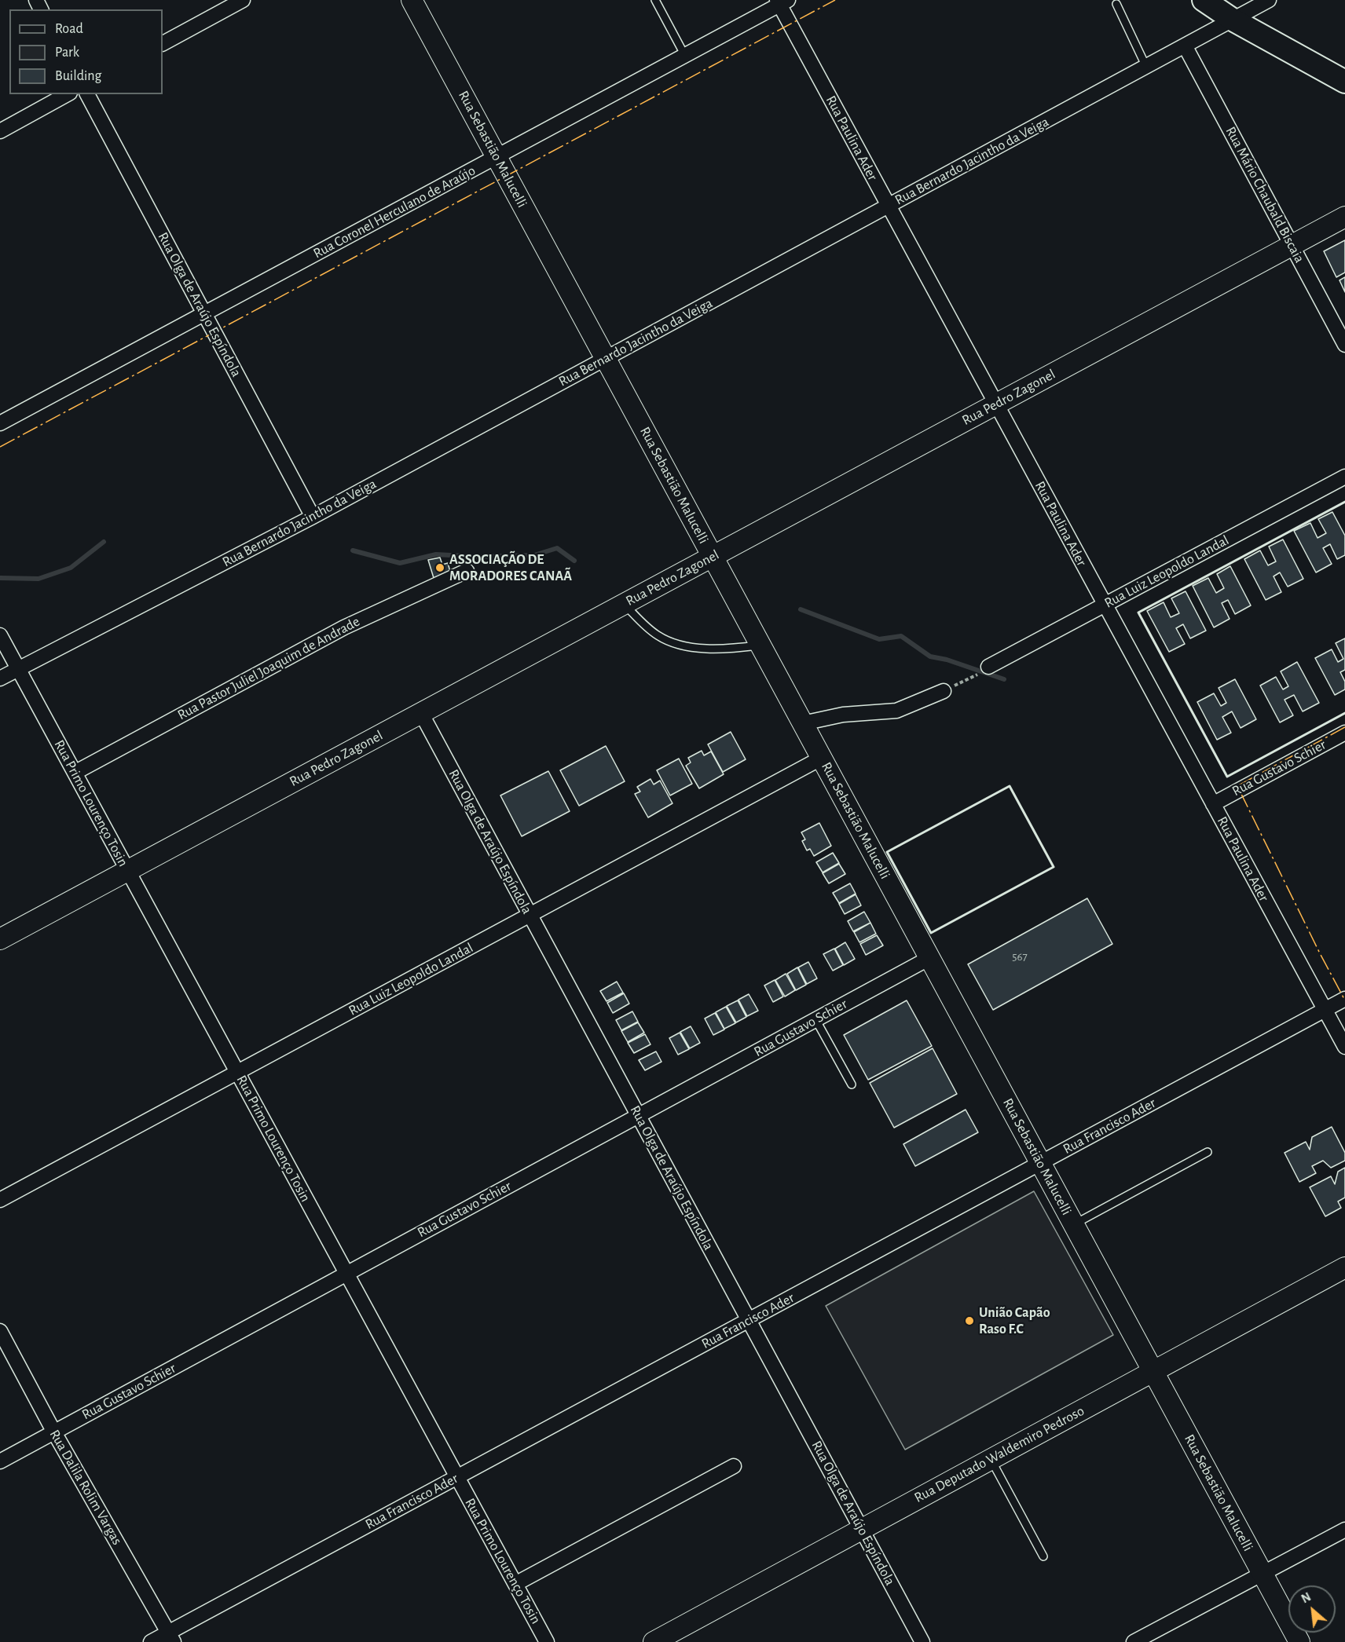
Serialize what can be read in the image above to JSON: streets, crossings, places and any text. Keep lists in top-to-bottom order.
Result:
{
  "streets": {
    "street": [
      "Rua Paulina Ader",
      "Rua Sebastião Malucelli",
      "Rua Bernardo Jacintho da Veiga",
      "Rua Mário Chaubald Biscaia",
      "Rua Coronel Herculano de Araújo",
      "Rua Olga de Araújo Espíndola",
      "Rua Pedro Zagonel",
      "Rua Luiz Leopoldo Landal",
      "Rua Pastor Juliel Joaquim de Andrade",
      "Rua Gustavo Schier",
      "Rua Primo Lourenço Tosin",
      "Rua Francisco Ader",
      "Rua Deputado Waldemiro Pedroso",
      "Rua Dalila Rolim Vargas"
    ]
  },
  "crossings": [
    ["Rua Paulina Ader", "Rua Bernardo Jacintho da Veiga"],
    ["Rua Paulina Ader", "Rua Coronel Herculano de Araújo"],
    ["Rua Paulina Ader", "Rua Pedro Zagonel"],
    ["Rua Paulina Ader", "Rua Luiz Leopoldo Landal"],
    ["Rua Paulina Ader", "Rua Gustavo Schier"],
    ["Rua Paulina Ader", "Rua Francisco Ader"],
    ["Rua Sebastião Malucelli", "Rua Bernardo Jacintho da Veiga"],
    ["Rua Sebastião Malucelli", "Rua Coronel Herculano de Araújo"],
    ["Rua Sebastião Malucelli", "Rua Pedro Zagonel"],
    ["Rua Sebastião Malucelli", "Rua Luiz Leopoldo Landal"],
    ["Rua Sebastião Malucelli", "Rua Gustavo Schier"],
    ["Rua Sebastião Malucelli", "Rua Francisco Ader"],
    ["Rua Sebastião Malucelli", "Rua Deputado Waldemiro Pedroso"],
    ["Rua Bernardo Jacintho da Veiga", "Rua Mário Chaubald Biscaia"],
    ["Rua Bernardo Jacintho da Veiga", "Rua Olga de Araújo Espíndola"],
    ["Rua Bernardo Jacintho da Veiga", "Rua Primo Lourenço Tosin"],
    ["Rua Mário Chaubald Biscaia", "Rua Pedro Zagonel"],
    ["Rua Coronel Herculano de Araújo", "Rua Olga de Araújo Espíndola"],
    ["Rua Olga de Araújo Espíndola", "Rua Pedro Zagonel"],
    ["Rua Olga de Araújo Espíndola", "Rua Luiz Leopoldo Landal"],
    ["Rua Olga de Araújo Espíndola", "Rua Gustavo Schier"],
    ["Rua Olga de Araújo Espíndola", "Rua Francisco Ader"],
    ["Rua Olga de Araújo Espíndola", "Rua Deputado Waldemiro Pedroso"],
    ["Rua Pedro Zagonel", "Rua Primo Lourenço Tosin"],
    ["Rua Luiz Leopoldo Landal", "Rua Primo Lourenço Tosin"],
    ["Rua Pastor Juliel Joaquim de Andrade", "Rua Primo Lourenço Tosin"],
    ["Rua Gustavo Schier", "Rua Primo Lourenço Tosin"],
    ["Rua Gustavo Schier", "Rua Dalila Rolim Vargas"],
    ["Rua Primo Lourenço Tosin", "Rua Francisco Ader"],
    ["Rua Francisco Ader", "Rua Dalila Rolim Vargas"]
  ],
  "places": ["ASSOCIAÇÃO DE MORADORES CANAÃ", "União Capão Raso F.C"],
  "house_numbers": ["567"],
  "legend": ["Road", "Park", "Building"],
  "north": "top left"
}
